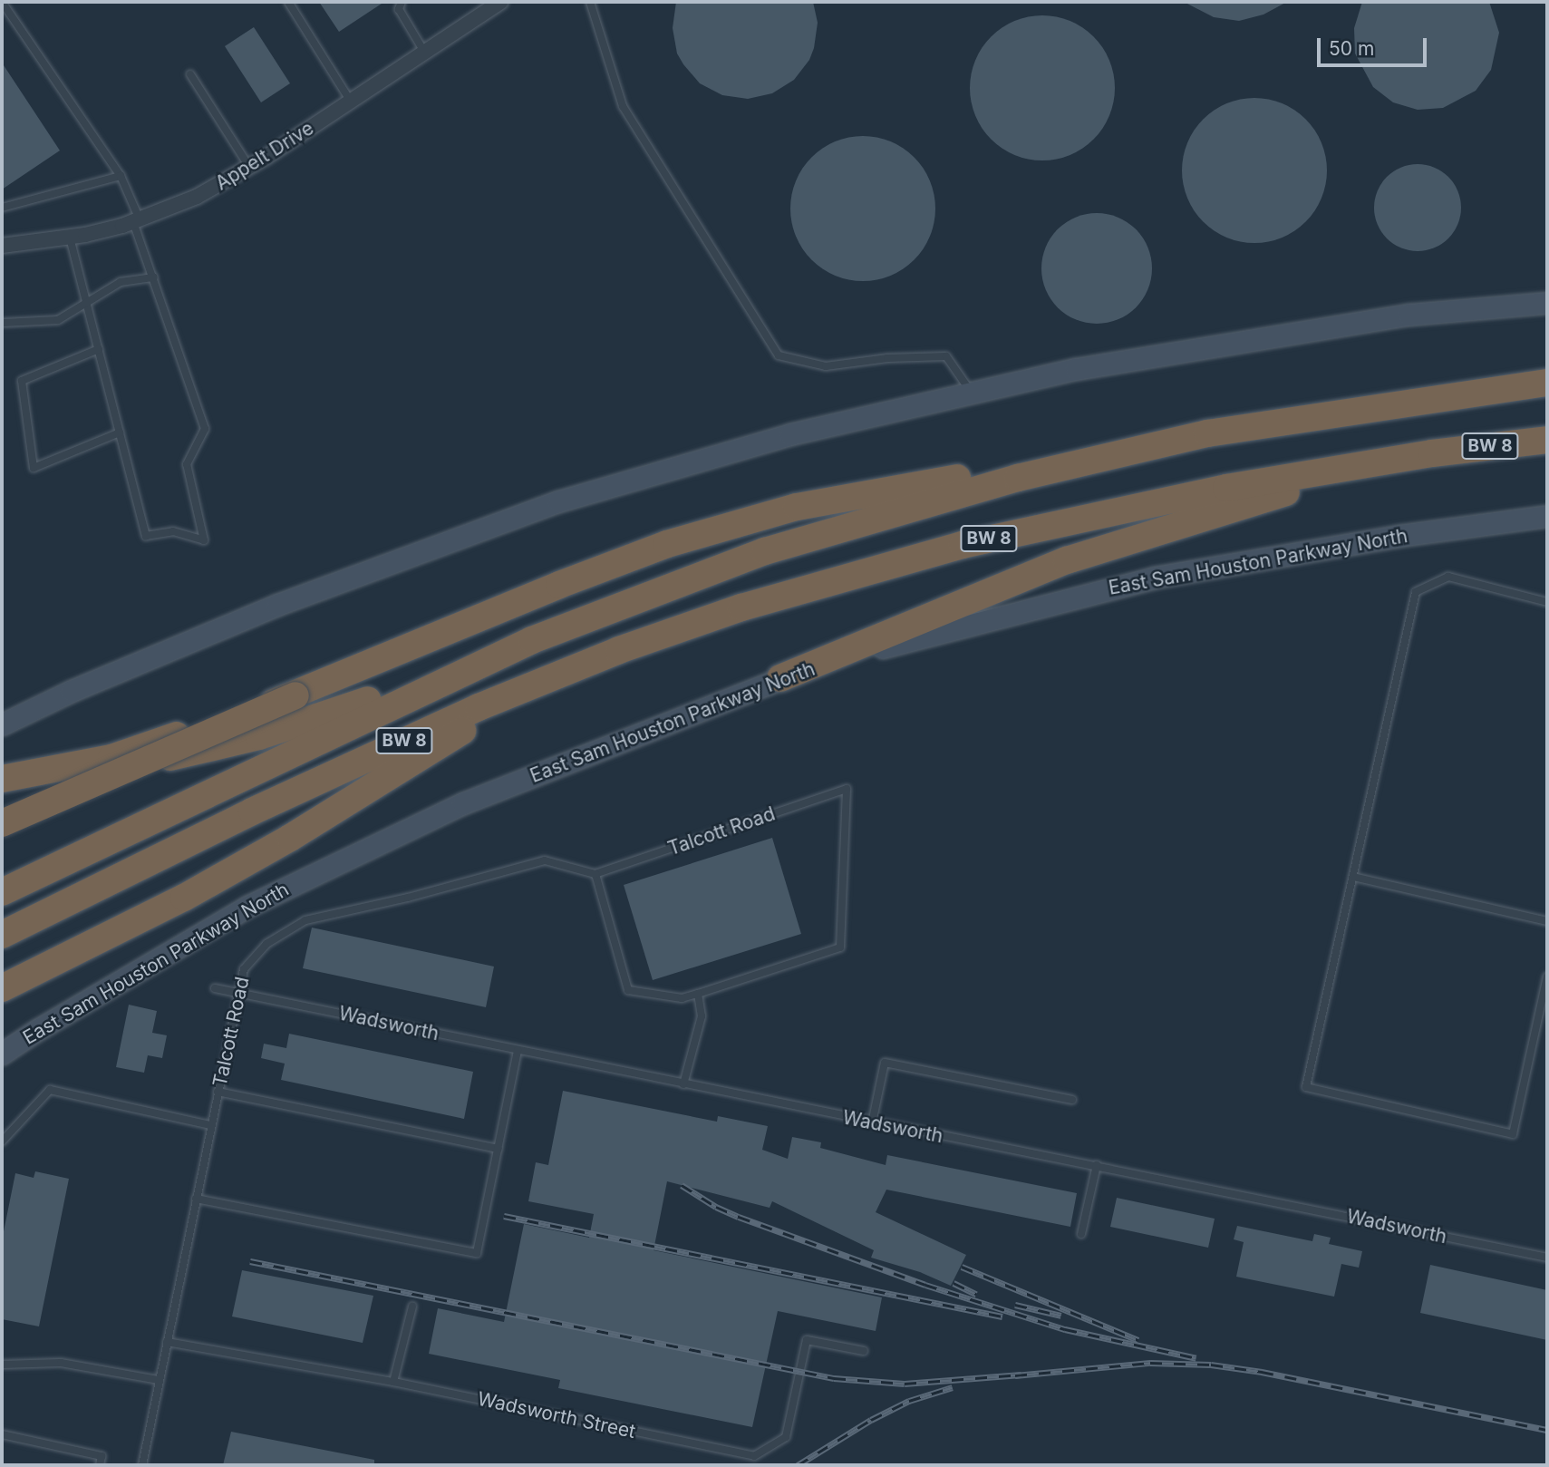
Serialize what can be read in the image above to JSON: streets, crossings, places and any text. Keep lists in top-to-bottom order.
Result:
{
  "streets": {
    "highway": ["BW 8"],
    "main road": ["East Sam Houston Parkway North"],
    "street": ["Appelt Drive"],
    "lane": ["Talcott Road", "Wadsworth", "Wadsworth Street"]
  },
  "crossings": [
    ["Talcott Road", "Wadsworth"],
    ["Talcott Road", "Wadsworth Street"]
  ],
  "scale_bar": "50 m"
}
